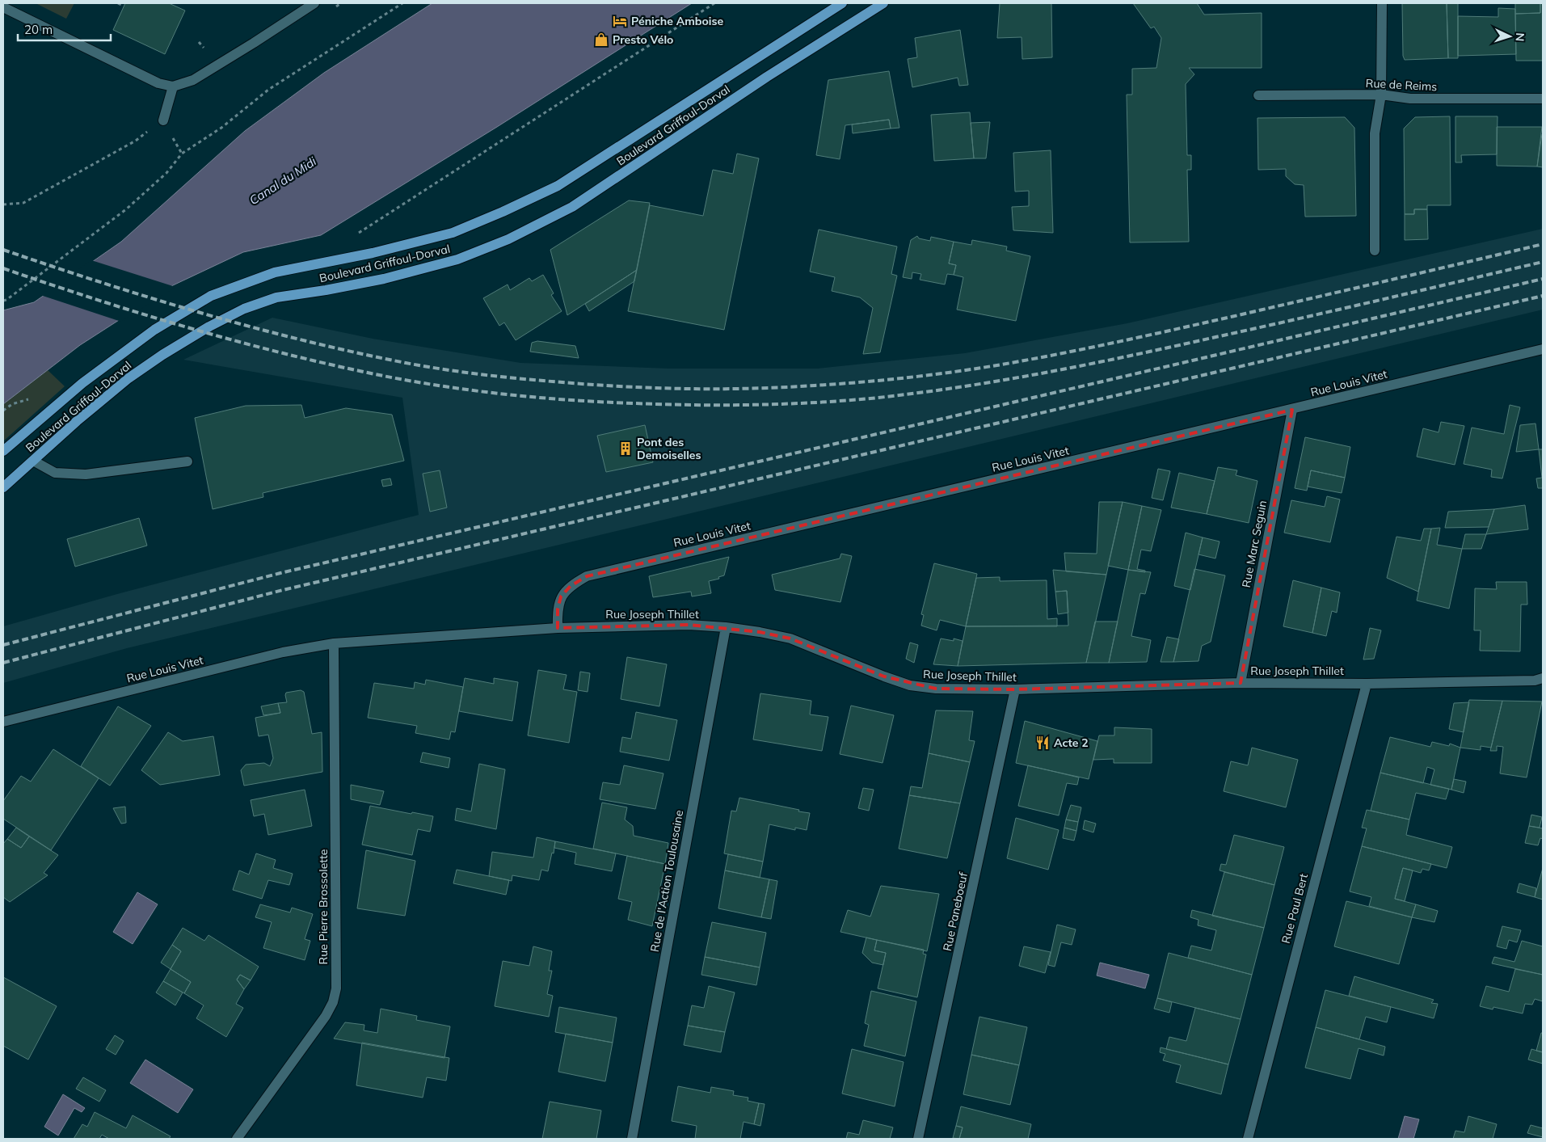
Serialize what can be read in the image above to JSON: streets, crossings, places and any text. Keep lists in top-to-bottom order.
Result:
{
  "streets": {
    "main road": ["Boulevard Griffoul-Dorval"],
    "street": [
      "Rue de Reims",
      "Rue Louis Vitet",
      "Rue Marc Seguin",
      "Rue Joseph Thillet",
      "Rue de l'Action Toulousaine",
      "Rue Pierre Brossolette",
      "Rue Paul Bert",
      "Rue Paneboeuf"
    ]
  },
  "crossings": [
    ["Rue Louis Vitet", "Rue Marc Seguin"],
    ["Rue Louis Vitet", "Rue Joseph Thillet"],
    ["Rue Louis Vitet", "Rue Pierre Brossolette"],
    ["Rue Marc Seguin", "Rue Joseph Thillet"],
    ["Rue Joseph Thillet", "Rue de l'Action Toulousaine"],
    ["Rue Joseph Thillet", "Rue Pierre Brossolette"],
    ["Rue Joseph Thillet", "Rue Paul Bert"],
    ["Rue Joseph Thillet", "Rue Paneboeuf"]
  ],
  "water": ["Canal du Midi"],
  "places": {
    "hotel": ["Péniche Amboise"],
    "shop": ["Presto Vélo"],
    "building": ["Pont des Demoiselles"],
    "restaurant": ["Acte 2"]
  },
  "scale_bar": "20 m",
  "north": "right"
}
